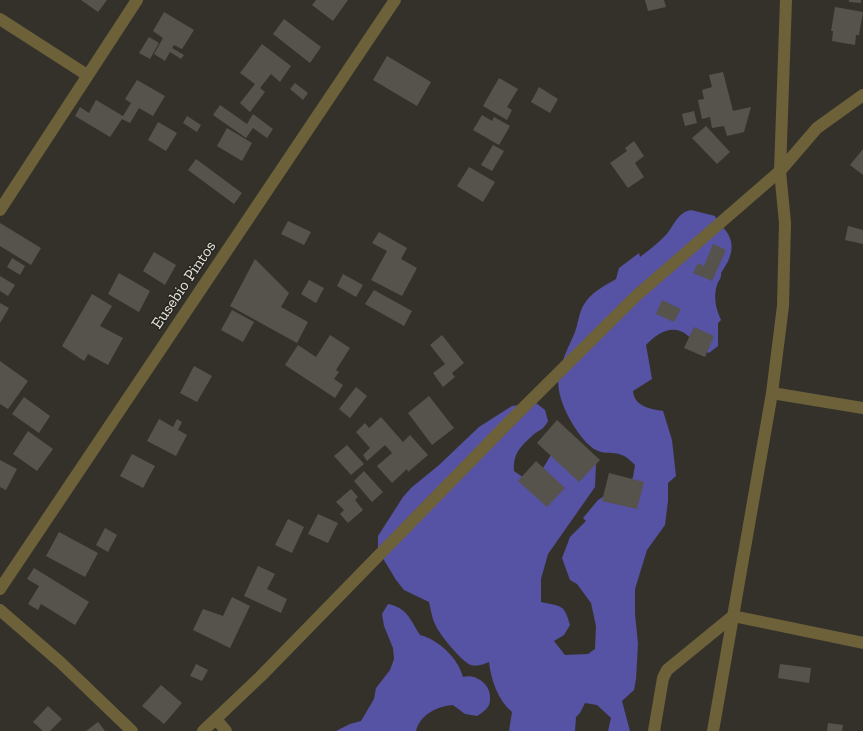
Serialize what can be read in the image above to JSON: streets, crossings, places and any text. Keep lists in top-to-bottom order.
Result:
{
  "streets": {
    "street": ["Eusebio Pintos"]
  }
}
